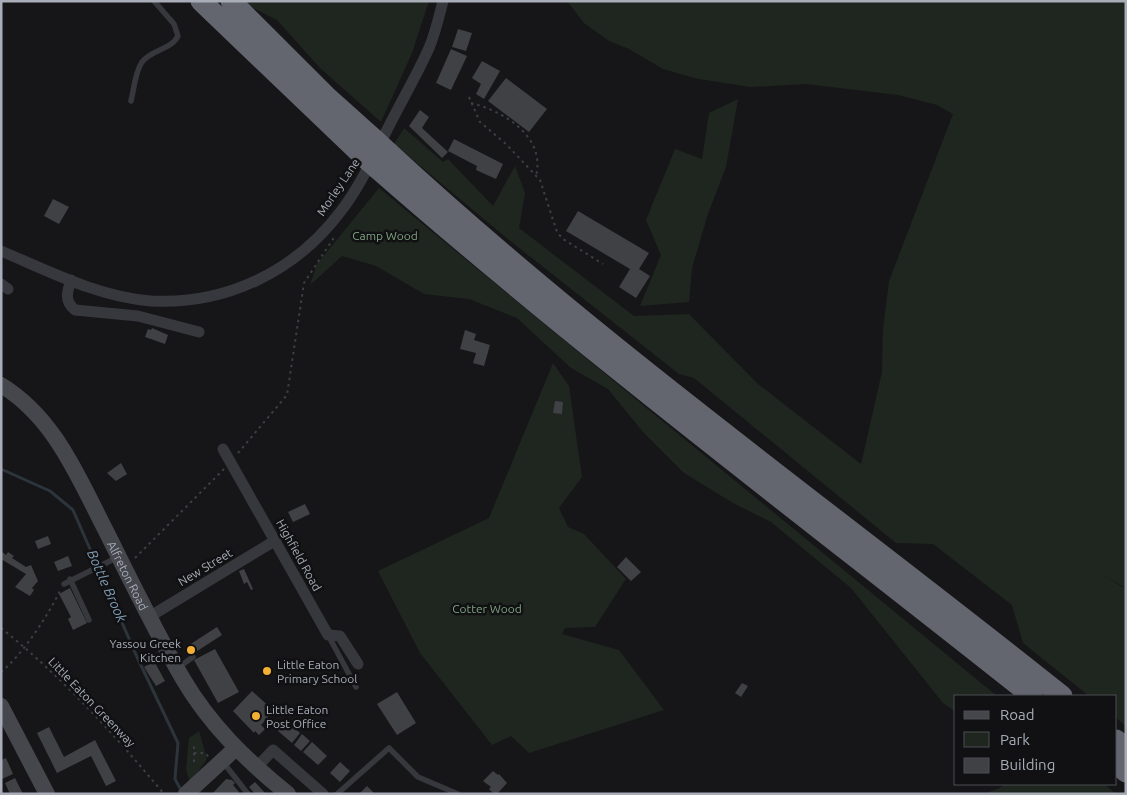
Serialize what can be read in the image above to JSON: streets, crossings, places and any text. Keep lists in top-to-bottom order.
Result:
{
  "streets": {
    "main road": ["Alfreton Road"],
    "street": ["Morley Lane", "Highfield Road", "New Street"],
    "path": ["Little Eaton Greenway"]
  },
  "crossings": [
    ["Highfield Road", "New Street"],
    ["New Street", "Alfreton Road"]
  ],
  "water": ["Bottle Brook"],
  "parks": ["Camp Wood", "Cotter Wood"],
  "places": ["Yassou Greek Kitchen", "Little Eaton Primary School", "Little Eaton Post Office"],
  "legend": ["Road", "Park", "Building"]
}
